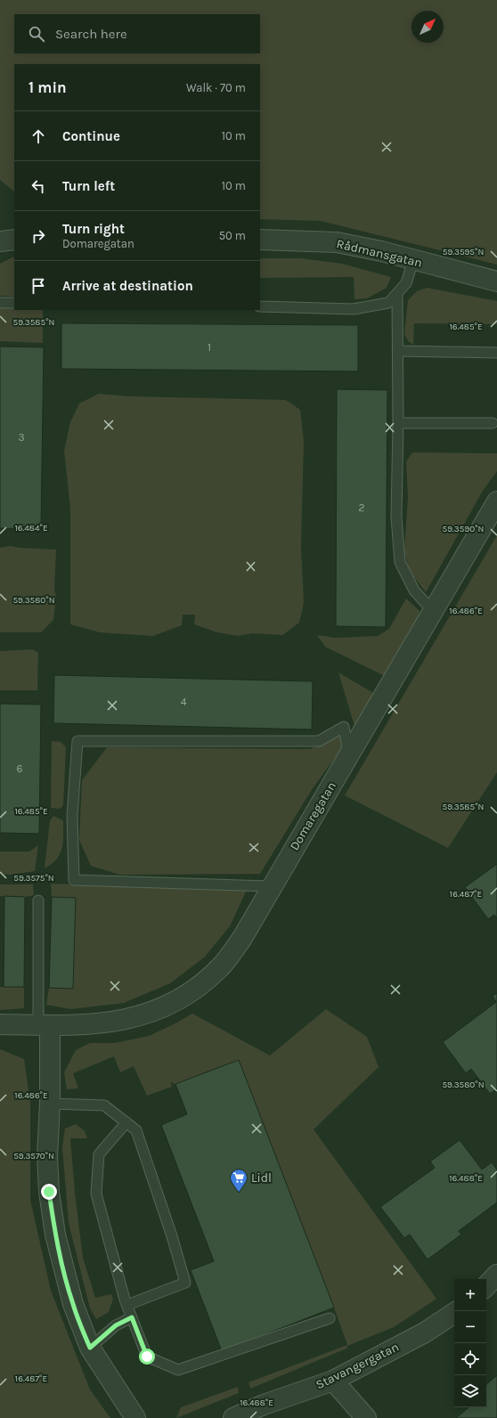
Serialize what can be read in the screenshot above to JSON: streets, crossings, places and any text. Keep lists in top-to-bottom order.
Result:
{
  "streets": {
    "street": ["Rådmansgatan", "Domaregatan", "Stavangergatan"]
  },
  "places": {
    "supermarket": ["Lidl"]
  },
  "house_numbers": [
    "1",
    "3",
    "2",
    "4",
    "6"
  ],
  "north": "top right",
  "page": {
    "search": "Search here",
    "heading": ["1 min", "Walk · 70 m"],
    "list": [
      ["Continue", "10 m"],
      ["Turn left", "10 m"],
      ["Turn right", "Domaregatan", "50 m"],
      "Arrive at destination"
    ],
    "map_buttons": ["+", "−"]
  },
  "coordinates": [
    "59.3595°N",
    "59.3585°N",
    "16.485°E",
    "16.484°E",
    "59.3590°N",
    "59.3580°N",
    "16.486°E",
    "59.3575°N",
    "16.487°E",
    "59.3570°N",
    "16.488°E"
  ]
}
